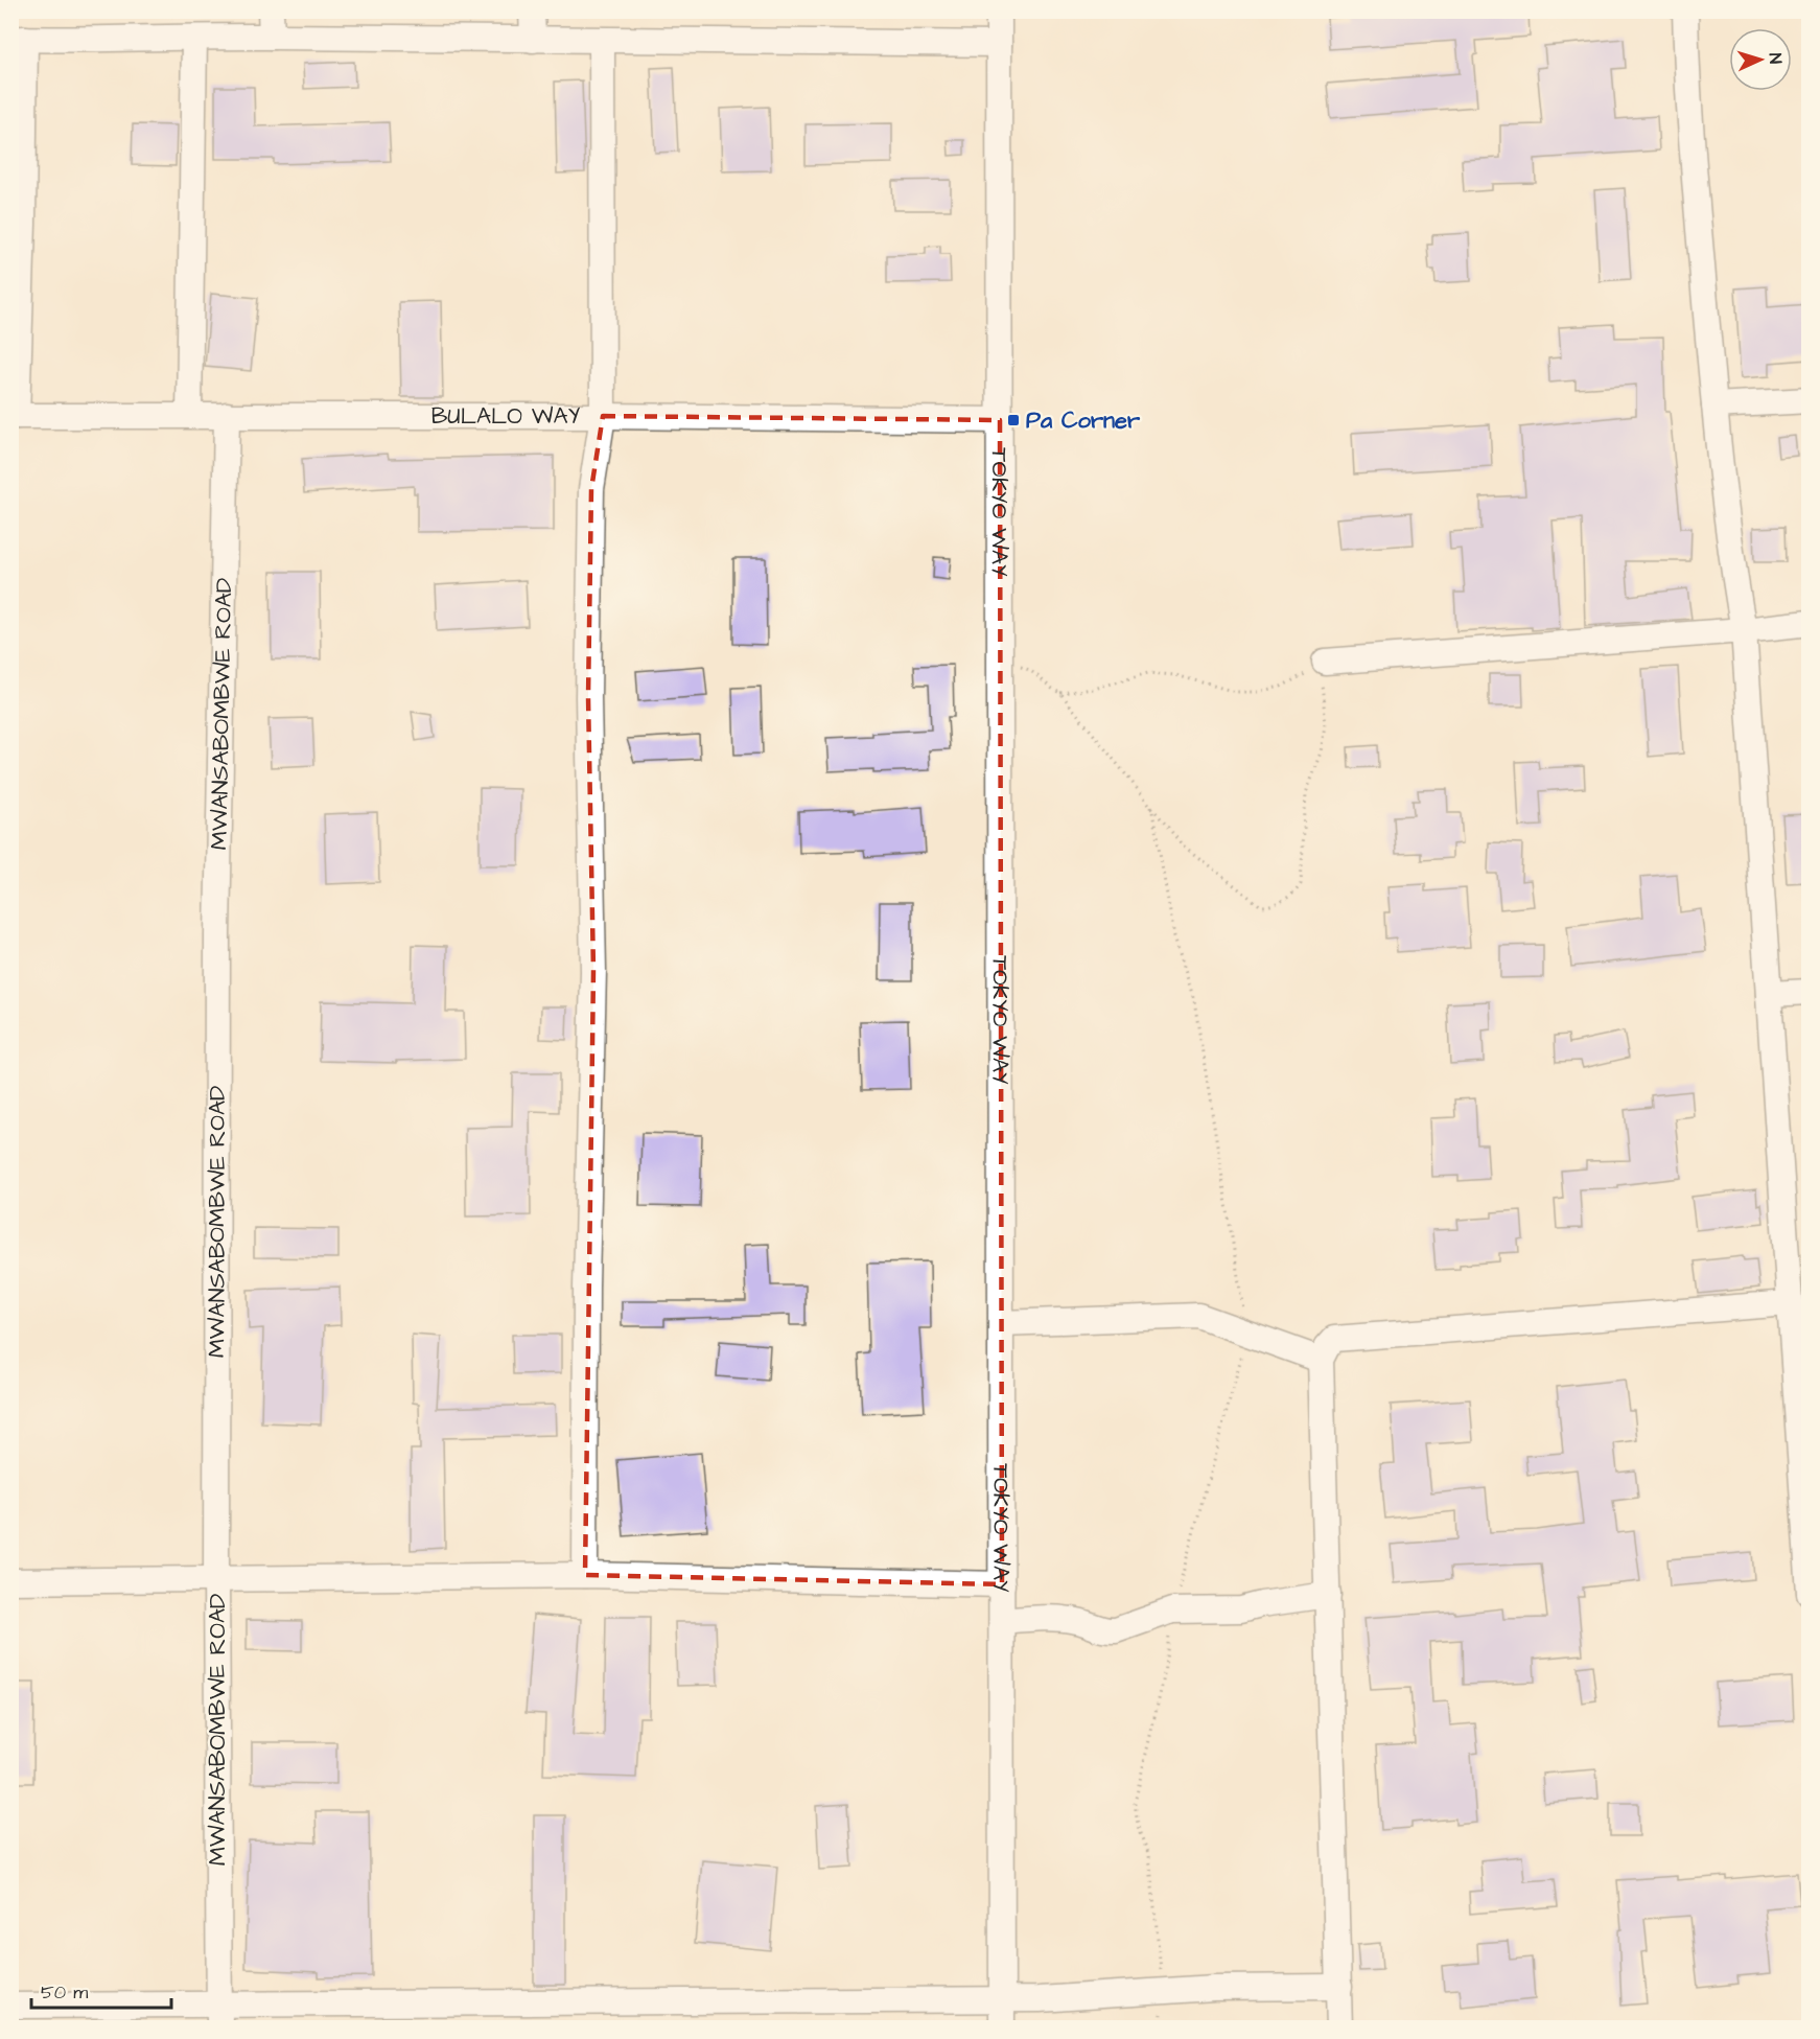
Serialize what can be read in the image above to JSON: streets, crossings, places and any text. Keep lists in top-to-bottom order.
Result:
{
  "streets": {
    "street": ["BULALO WAY", "TOKYO WAY", "MWANSABOMBWE ROAD"]
  },
  "crossings": [
    ["BULALO WAY", "TOKYO WAY"],
    ["BULALO WAY", "MWANSABOMBWE ROAD"]
  ],
  "places": {
    "transit": ["Pa Corner"]
  },
  "scale_bar": "50 m",
  "north": "right"
}
